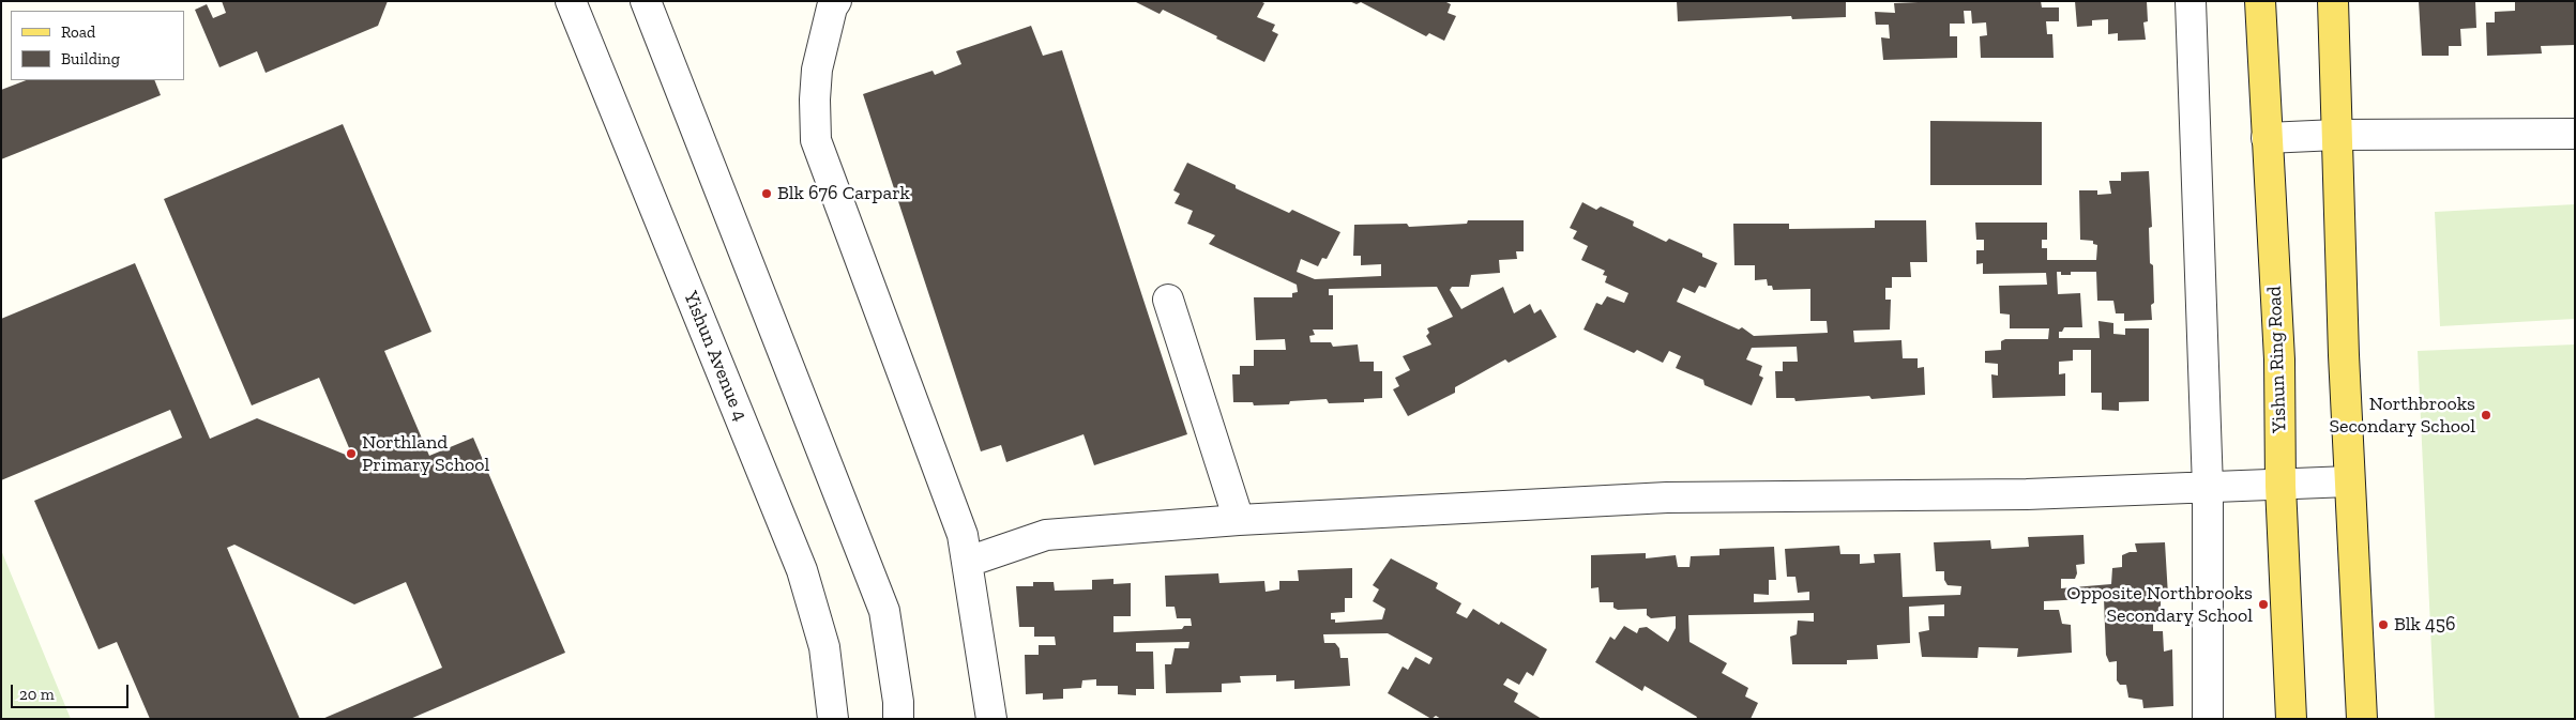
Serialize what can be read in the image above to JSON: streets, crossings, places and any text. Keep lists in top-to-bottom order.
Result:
{
  "streets": {
    "main road": ["Yishun Ring Road"],
    "street": ["Yishun Avenue 4"]
  },
  "places": [
    "Blk 676 Carpark",
    "Northbrooks Secondary School",
    "Northland Primary School",
    "Opposite Northbrooks Secondary School",
    "Blk 456"
  ],
  "legend": ["Road", "Building"],
  "scale_bar": "20 m"
}
